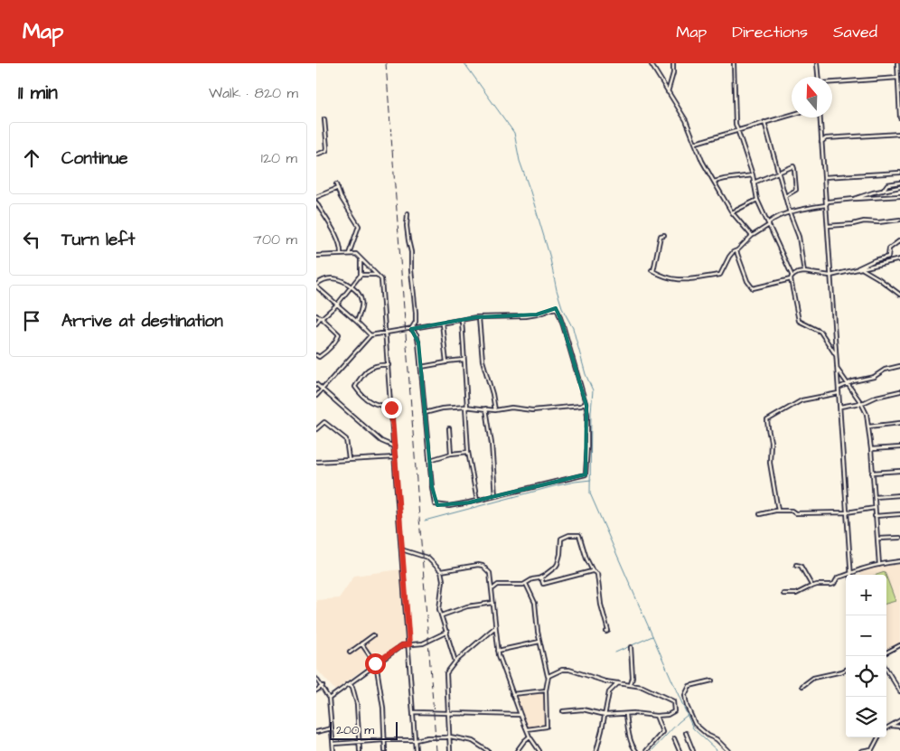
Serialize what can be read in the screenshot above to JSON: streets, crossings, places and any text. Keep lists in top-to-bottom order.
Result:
{
  "scale_bar": "200 m",
  "north": "top",
  "page": {
    "header": "Map",
    "nav": ["Map", "Directions", "Saved"],
    "heading": ["11 min", "Walk · 820 m"],
    "list": [
      ["Continue", "120 m"],
      ["Turn left", "700 m"],
      "Arrive at destination"
    ],
    "map_buttons": ["+", "−"],
    "scale": "200 m"
  }
}
